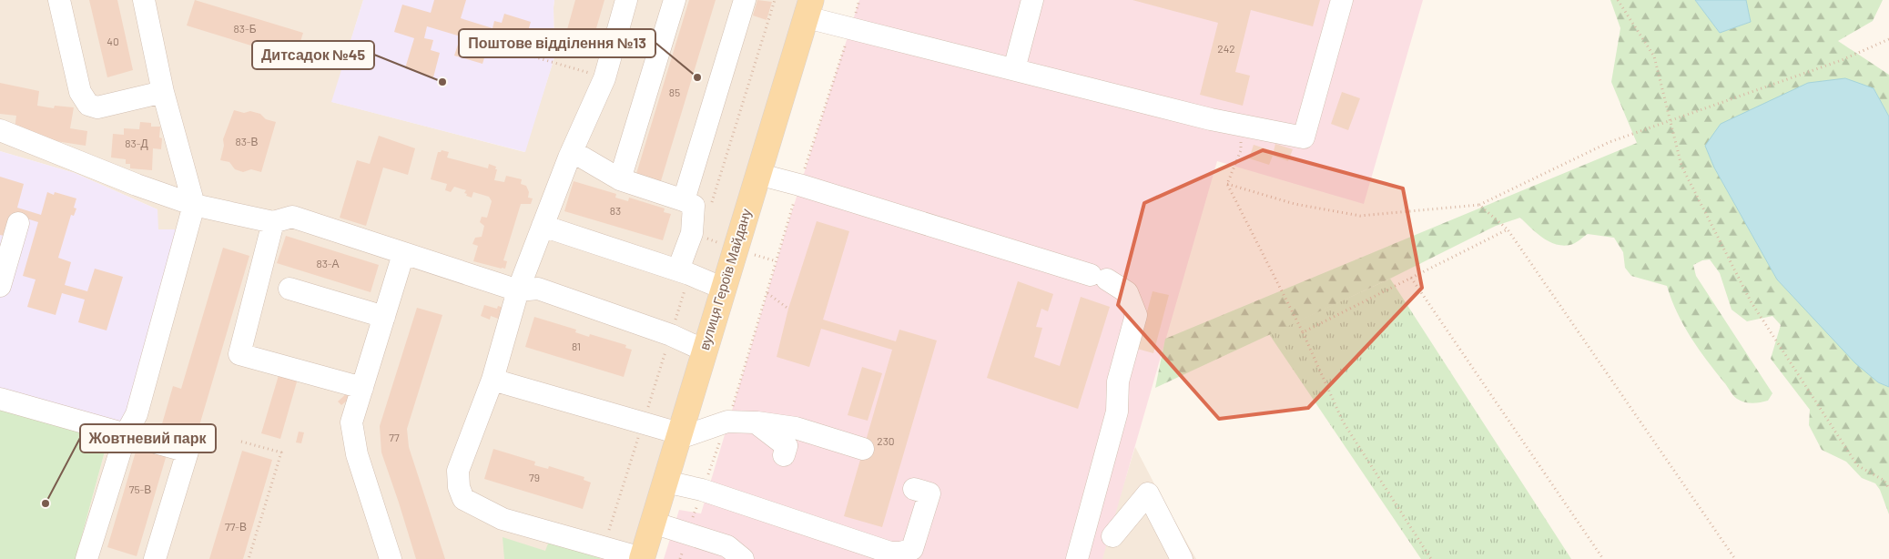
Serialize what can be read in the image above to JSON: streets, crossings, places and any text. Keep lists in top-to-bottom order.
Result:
{
  "streets": {
    "main road": ["вулиця Героїв Майдану"]
  },
  "places": ["Поштове відділення №13", "Дитсадок №45", "Жовтневий парк"],
  "house_numbers": [
    "83-Б",
    "40",
    "242",
    "85",
    "83-В",
    "83-Д",
    "83",
    "83-А",
    "81",
    "77",
    "230",
    "79",
    "75-В",
    "77-В"
  ]
}
